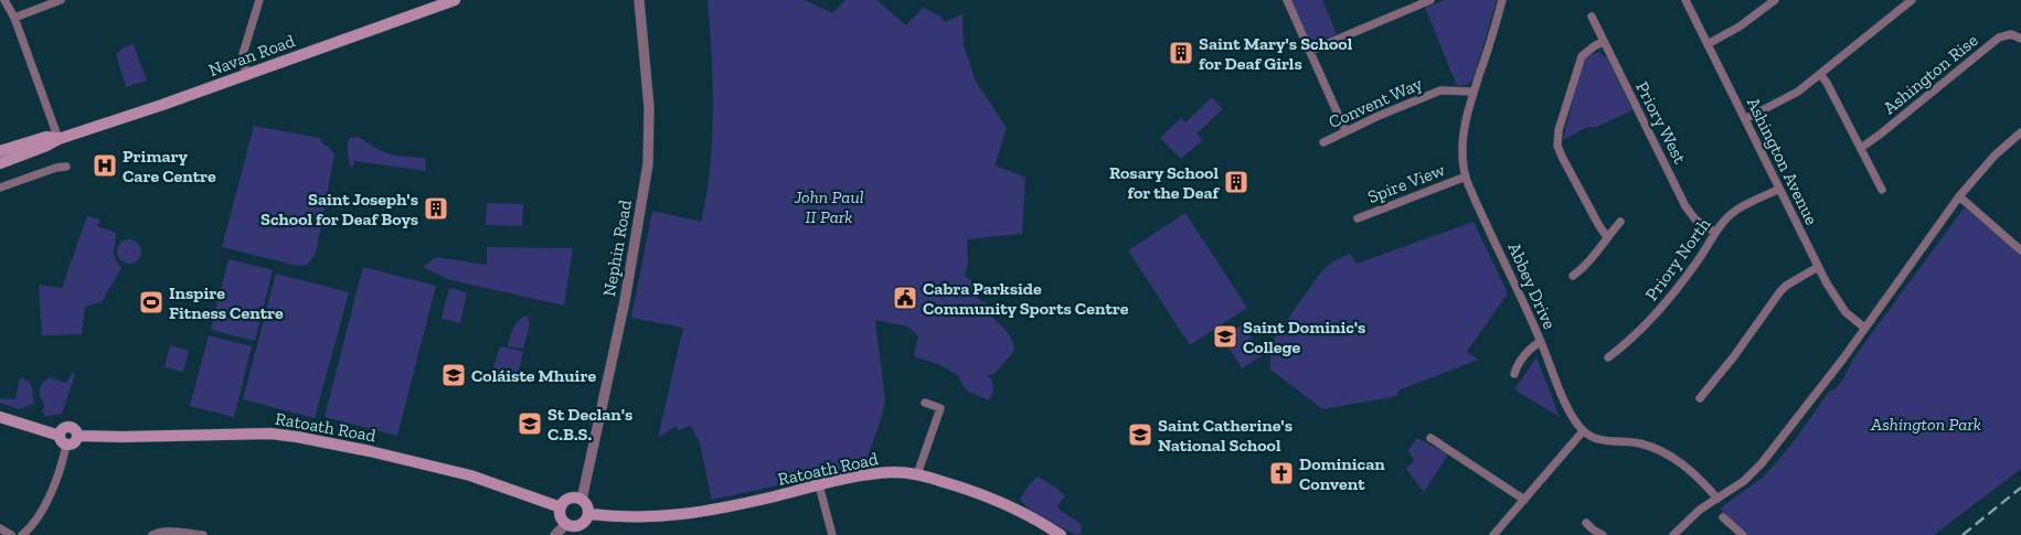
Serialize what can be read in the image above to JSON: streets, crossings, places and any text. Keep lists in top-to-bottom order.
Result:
{
  "streets": {
    "main road": ["Navan Road", "Ratoath Road"],
    "street": [
      "Ashington Rise",
      "Convent Way",
      "Priory West",
      "Ashington Avenue",
      "Spire View",
      "Nephin Road",
      "Priory North",
      "Abbey Drive"
    ]
  },
  "crossings": [
    ["Convent Way", "Abbey Drive"],
    ["Priory West", "Priory North"],
    ["Ashington Avenue", "Priory North"],
    ["Spire View", "Abbey Drive"],
    ["Nephin Road", "Ratoath Road"]
  ],
  "parks": ["John Paul II Park", "Ashington Park"],
  "places": {
    "building": ["Saint Mary's School for Deaf Girls", "Rosary School for the Deaf", "Saint Joseph's School for Deaf Boys"],
    "hospital": ["Primary Care Centre"],
    "public building": ["Cabra Parkside Community Sports Centre"],
    "sports": ["Inspire Fitness Centre"],
    "school or university": [
      "Saint Dominic's College",
      "Coláiste Mhuire",
      "St Declan's C.B.S.",
      "Saint Catherine's National School"
    ],
    "church": ["Dominican Convent"]
  }
}
